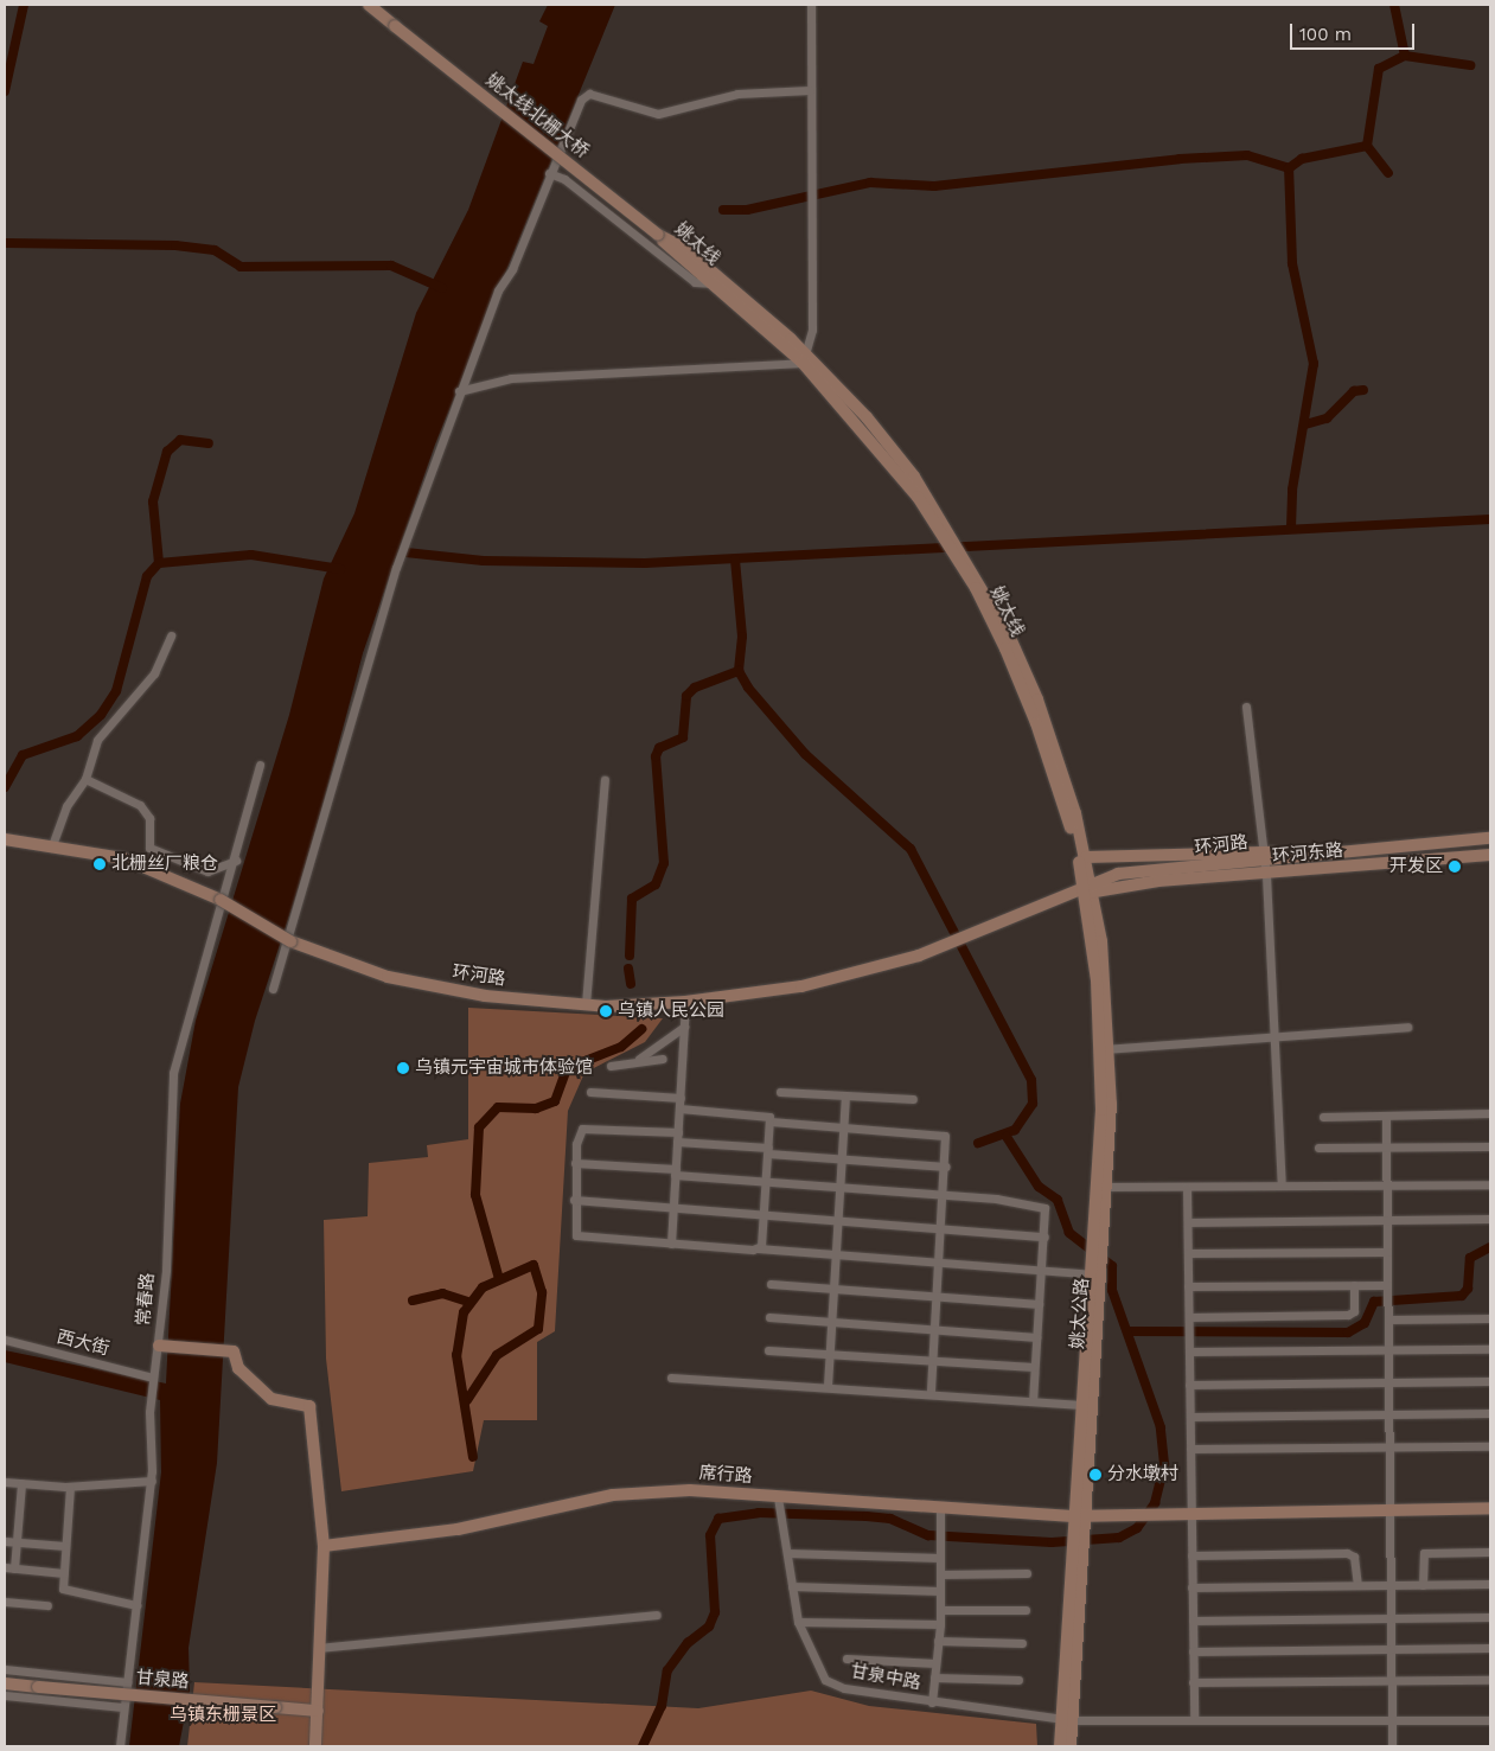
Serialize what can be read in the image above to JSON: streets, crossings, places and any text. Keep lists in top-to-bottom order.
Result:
{
  "streets": {
    "street": [
      "姚太线北栅大桥",
      "姚太线",
      "环河路",
      "环河东路",
      "常春路",
      "姚太公路",
      "西大街",
      "席行路",
      "甘泉中路",
      "甘泉路"
    ]
  },
  "crossings": [
    ["姚太线北栅大桥", "姚太线"],
    ["姚太线", "环河路"],
    ["姚太线", "环河东路"],
    ["姚太线", "姚太公路"],
    ["环河路", "环河东路"],
    ["环河路", "姚太公路"],
    ["环河东路", "姚太公路"],
    ["常春路", "西大街"],
    ["姚太公路", "席行路"],
    ["姚太公路", "甘泉中路"],
    ["席行路", "甘泉中路"]
  ],
  "parks": ["乌镇东栅景区"],
  "places": [
    "北栅丝厂粮仓",
    "开发区",
    "乌镇人民公园",
    "乌镇元宇宙城市体验馆",
    "分水墩村"
  ],
  "scale_bar": "100 m"
}
